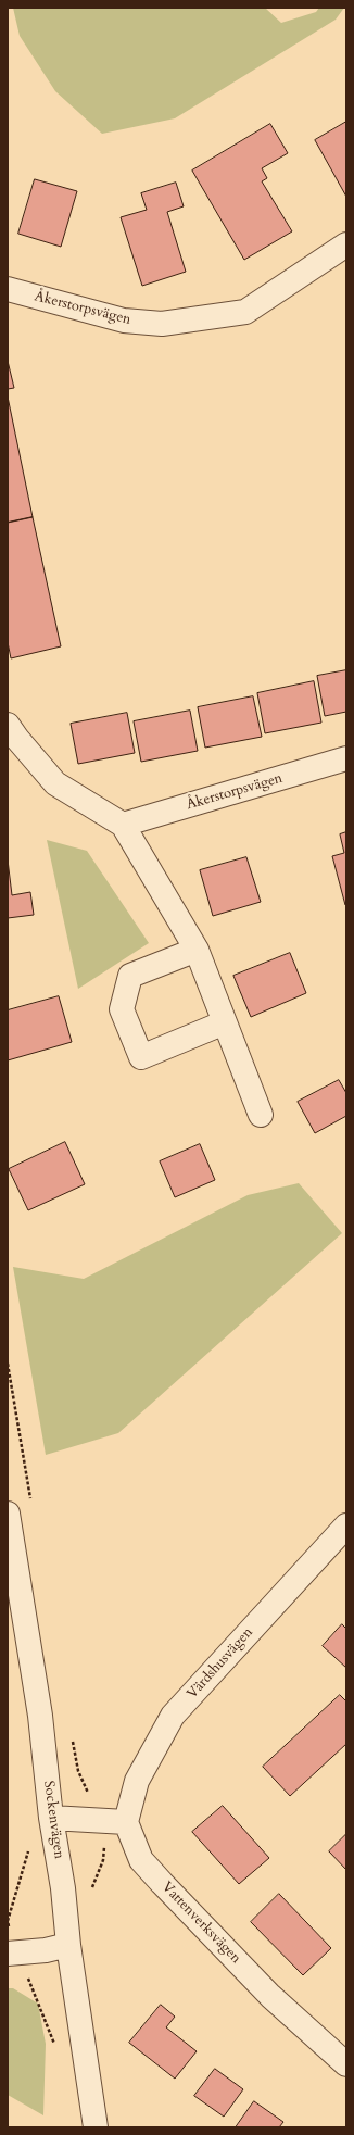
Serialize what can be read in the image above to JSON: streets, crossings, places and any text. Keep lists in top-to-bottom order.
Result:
{
  "streets": {
    "street": [
      "Åkerstorpsvägen",
      "Värdshusvägen",
      "Sockenvägen",
      "Vattenverksvägen"
    ]
  },
  "crossings": [
    ["Värdshusvägen", "Vattenverksvägen"]
  ]
}
